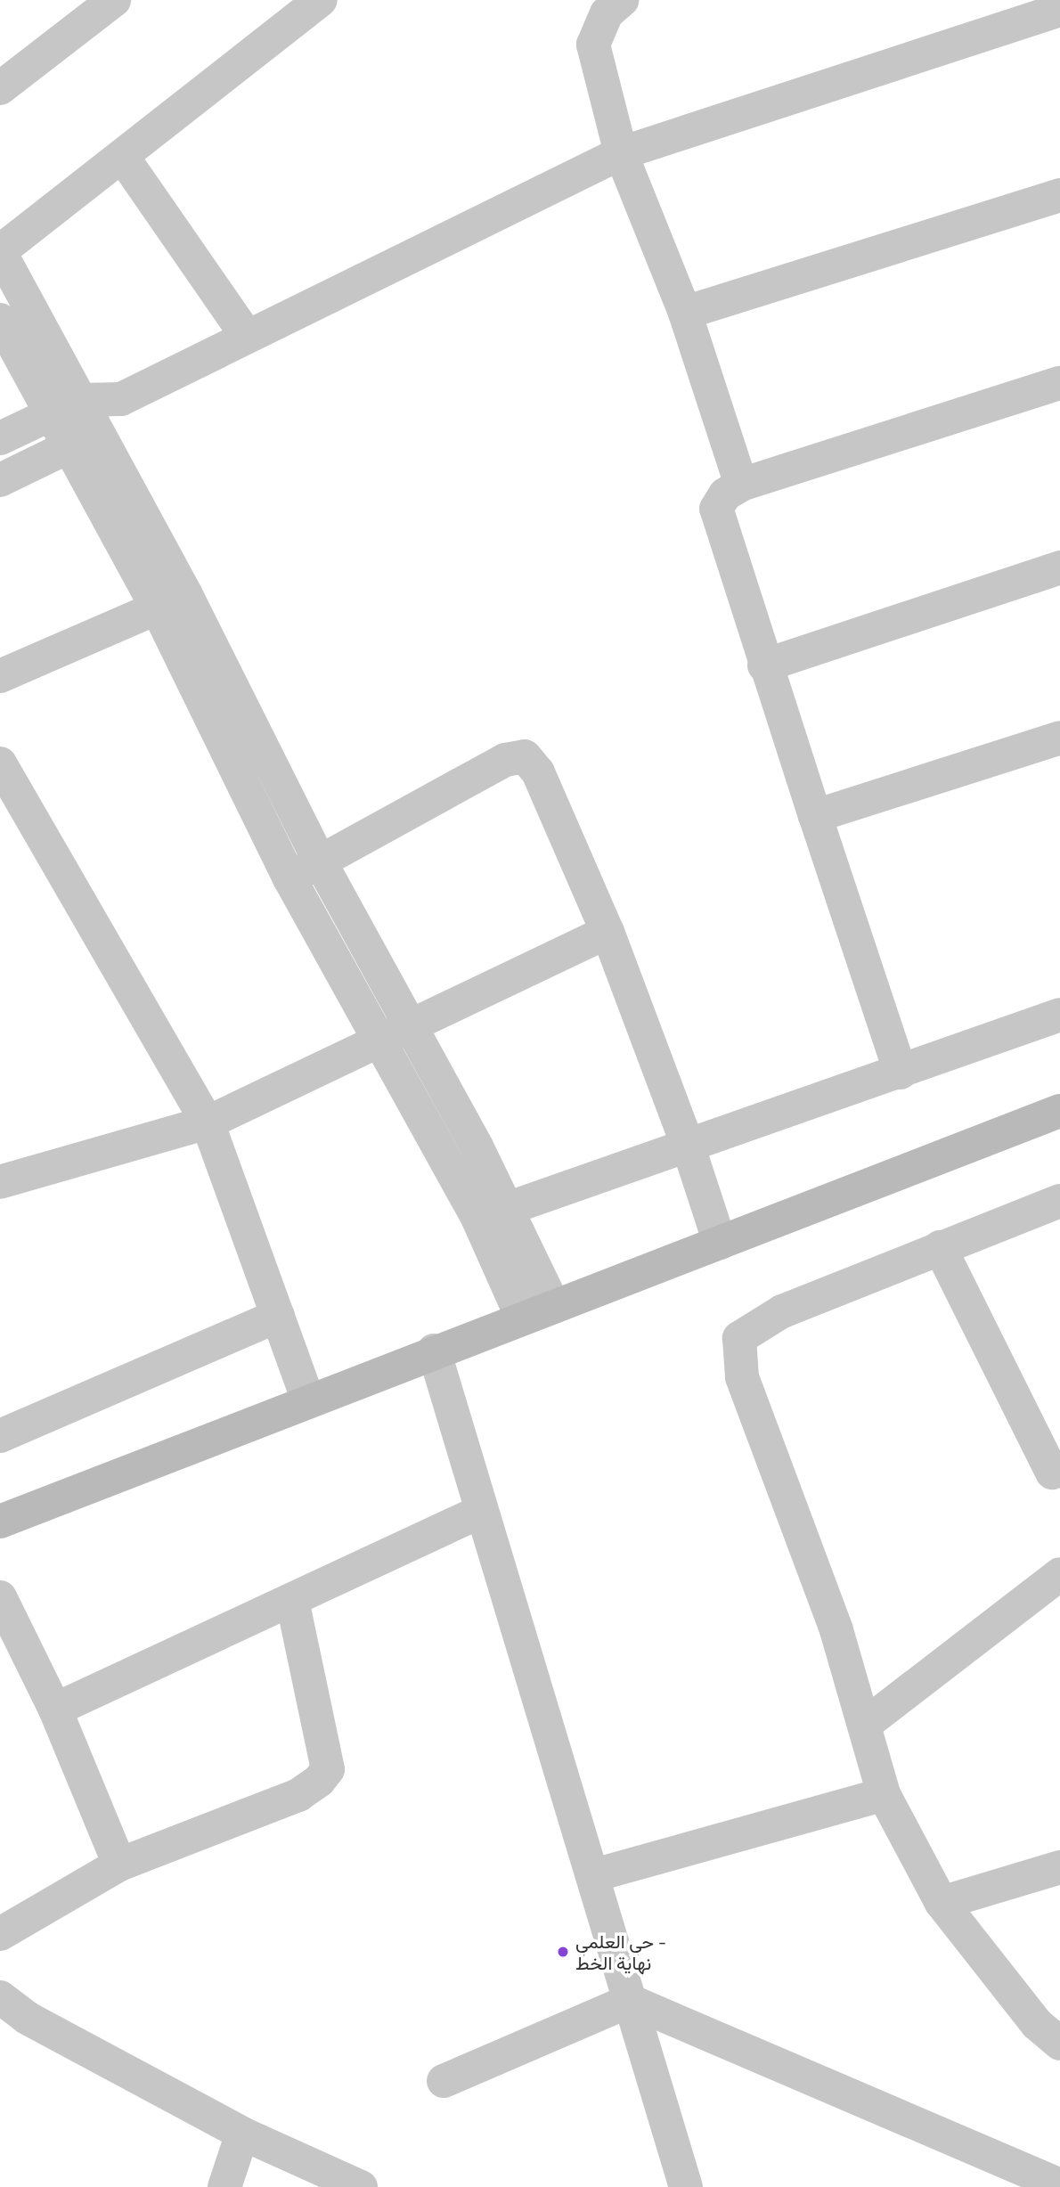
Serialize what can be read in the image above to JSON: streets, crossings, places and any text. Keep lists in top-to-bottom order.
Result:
{
  "places": ["حي العلمي - نهاية الخط"]
}
